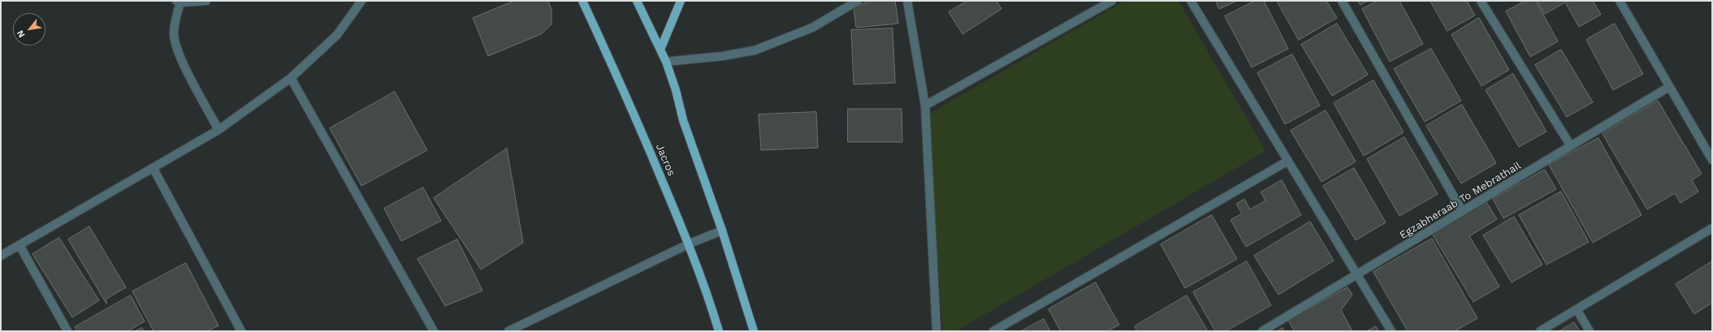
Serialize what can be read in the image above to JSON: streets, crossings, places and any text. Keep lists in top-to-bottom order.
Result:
{
  "streets": {
    "main road": ["Jacros"],
    "street": ["Egzabheraab To Mebrathail"]
  },
  "north": "bottom left"
}
